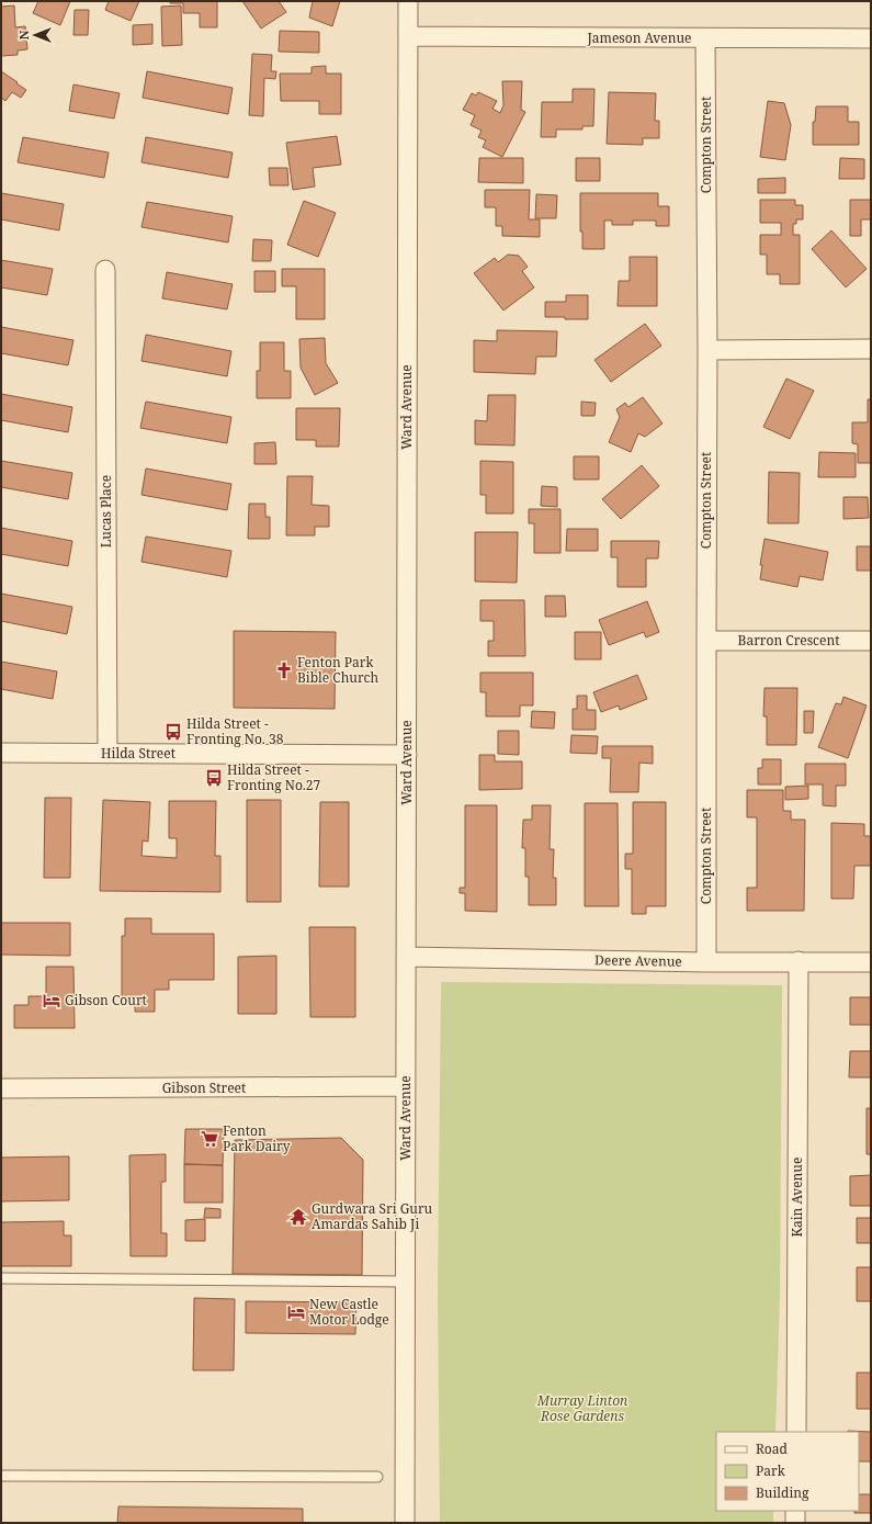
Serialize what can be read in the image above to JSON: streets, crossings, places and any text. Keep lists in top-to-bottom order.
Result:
{
  "streets": {
    "street": [
      "Jameson Avenue",
      "Compton Street",
      "Ward Avenue",
      "Lucas Place",
      "Barron Crescent",
      "Hilda Street",
      "Deere Avenue",
      "Gibson Street",
      "Kain Avenue"
    ]
  },
  "crossings": [
    ["Jameson Avenue", "Compton Street"],
    ["Jameson Avenue", "Ward Avenue"],
    ["Compton Street", "Barron Crescent"],
    ["Compton Street", "Deere Avenue"],
    ["Ward Avenue", "Hilda Street"],
    ["Ward Avenue", "Deere Avenue"],
    ["Ward Avenue", "Gibson Street"],
    ["Lucas Place", "Hilda Street"],
    ["Deere Avenue", "Kain Avenue"]
  ],
  "parks": ["Murray Linton Rose Gardens"],
  "places": {
    "church": ["Fenton Park Bible Church"],
    "bus stop": ["Hilda Street - Fronting No. 38", "Hilda Street - Fronting No.27"],
    "hotel": ["Gibson Court", "New Castle Motor Lodge"],
    "supermarket": ["Fenton Park Dairy"],
    "temple": ["Gurdwara Sri Guru Amardas Sahib Ji"]
  },
  "legend": ["Road", "Park", "Building"],
  "north": "left"
}
